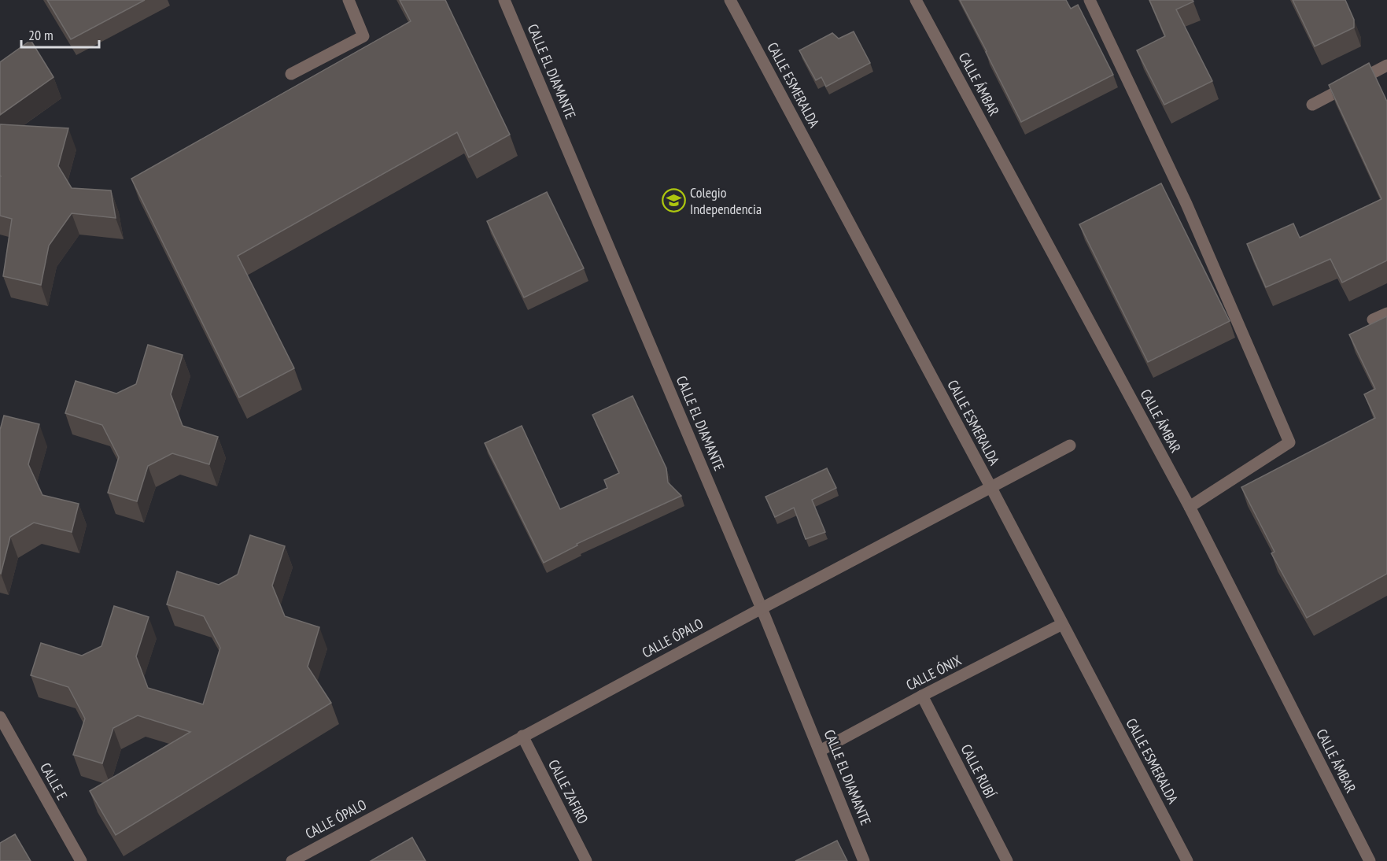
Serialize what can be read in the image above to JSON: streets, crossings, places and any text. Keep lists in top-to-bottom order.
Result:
{
  "streets": {
    "street": [
      "CALLE EL DIAMANTE",
      "CALLE ÁMBAR",
      "CALLE ESMERALDA",
      "CALLE ÓPALO",
      "CALLE ÓNIX",
      "CALLE RUBÍ",
      "CALLE E",
      "CALLE ZAFIRO"
    ]
  },
  "crossings": [
    ["CALLE EL DIAMANTE", "CALLE ÓPALO"],
    ["CALLE EL DIAMANTE", "CALLE ÓNIX"],
    ["CALLE ESMERALDA", "CALLE ÓPALO"],
    ["CALLE ESMERALDA", "CALLE ÓNIX"],
    ["CALLE ÓPALO", "CALLE ZAFIRO"],
    ["CALLE ÓNIX", "CALLE RUBÍ"]
  ],
  "places": {
    "school or university": ["Colegio Independencia"]
  },
  "scale_bar": "20 m"
}
